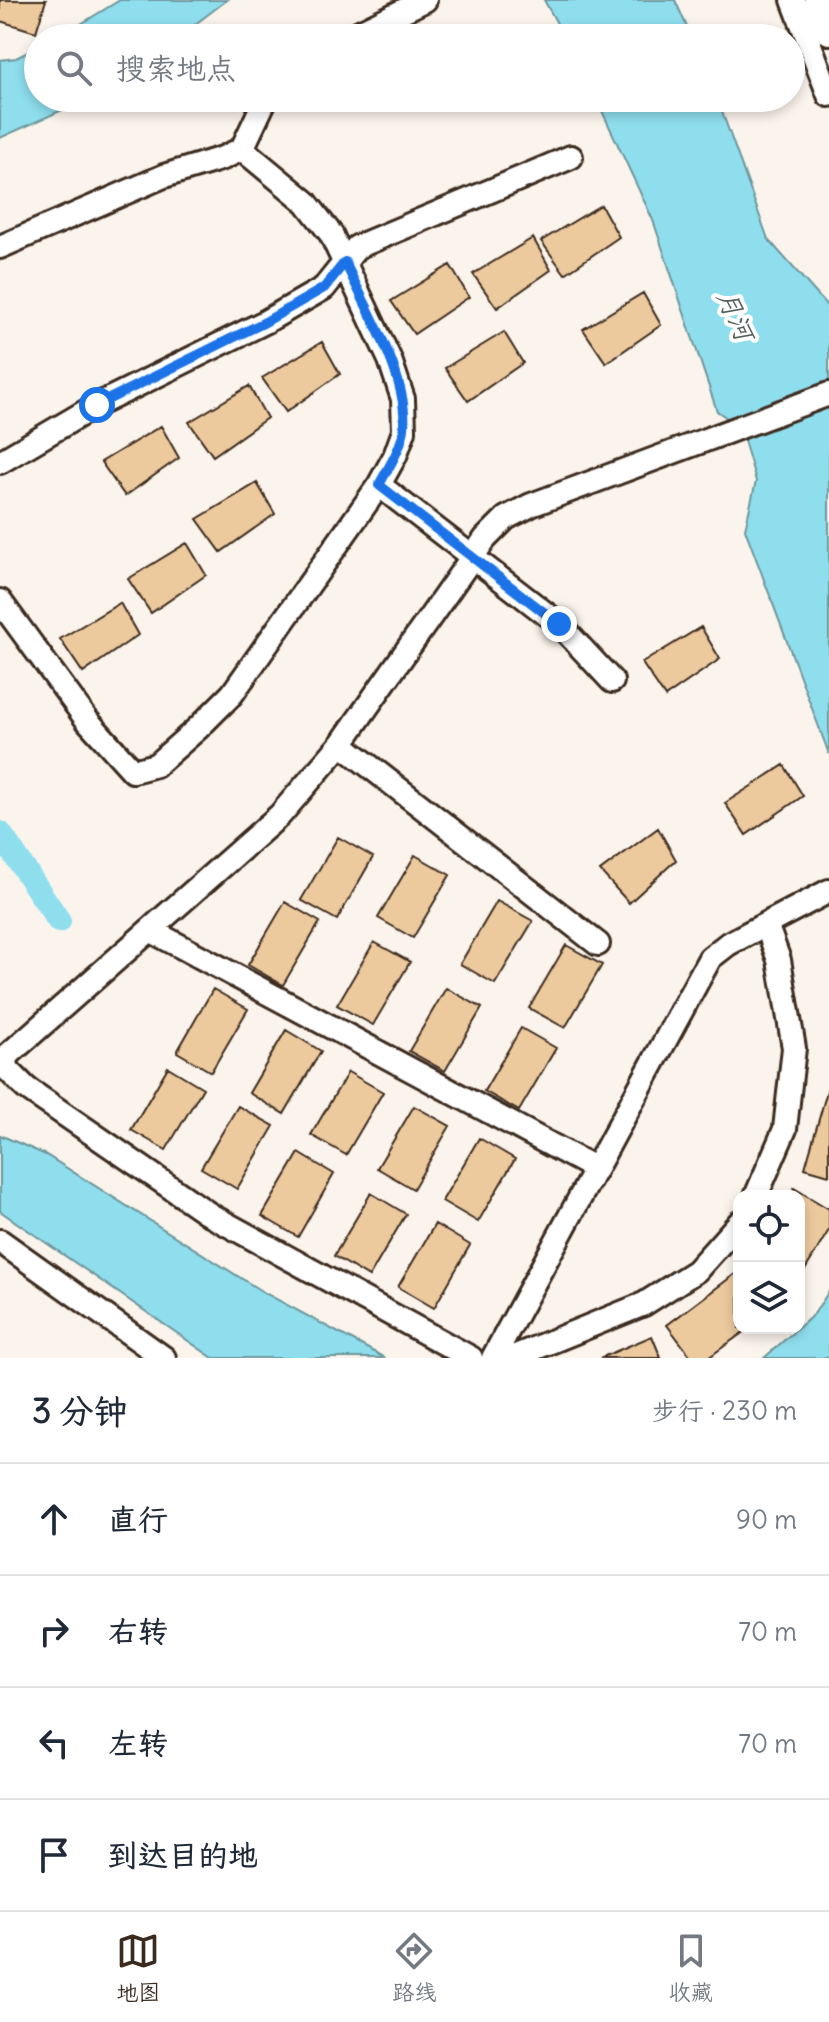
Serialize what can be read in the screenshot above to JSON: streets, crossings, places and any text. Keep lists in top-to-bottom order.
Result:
{
  "water": ["月河"],
  "page": {
    "search": "搜索地点",
    "heading": ["3 分钟", "步行 · 230 m"],
    "list": [
      ["直行", "90 m"],
      ["右转", "70 m"],
      ["左转", "70 m"],
      "到达目的地"
    ],
    "nav": ["地图", "路线", "收藏"]
  }
}
